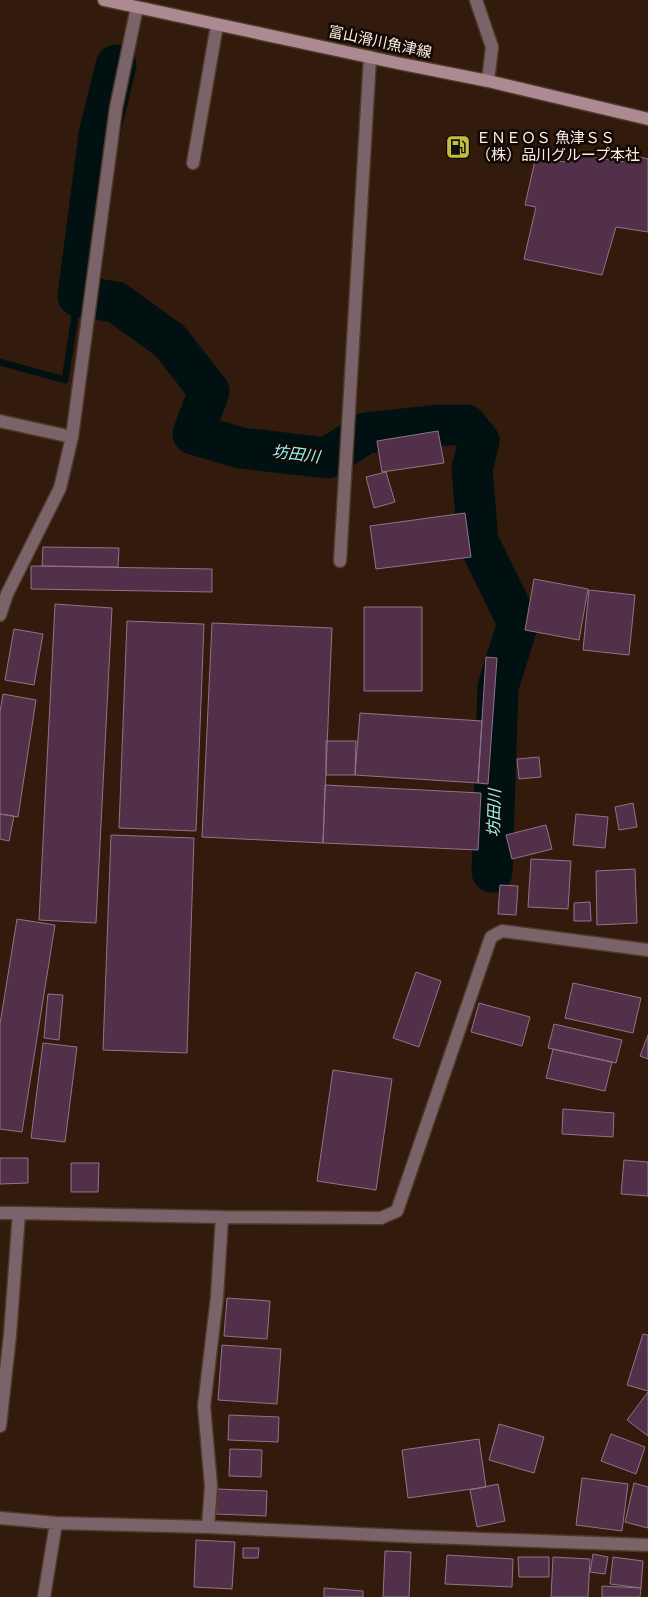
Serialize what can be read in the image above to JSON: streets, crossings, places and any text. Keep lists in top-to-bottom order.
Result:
{
  "streets": {
    "main road": ["富山滑川魚津線"]
  },
  "water": ["坊田川"],
  "places": {
    "fuel station": ["ＥＮＥＯＳ 魚津ＳＳ （株）品川グループ本社"]
  }
}
